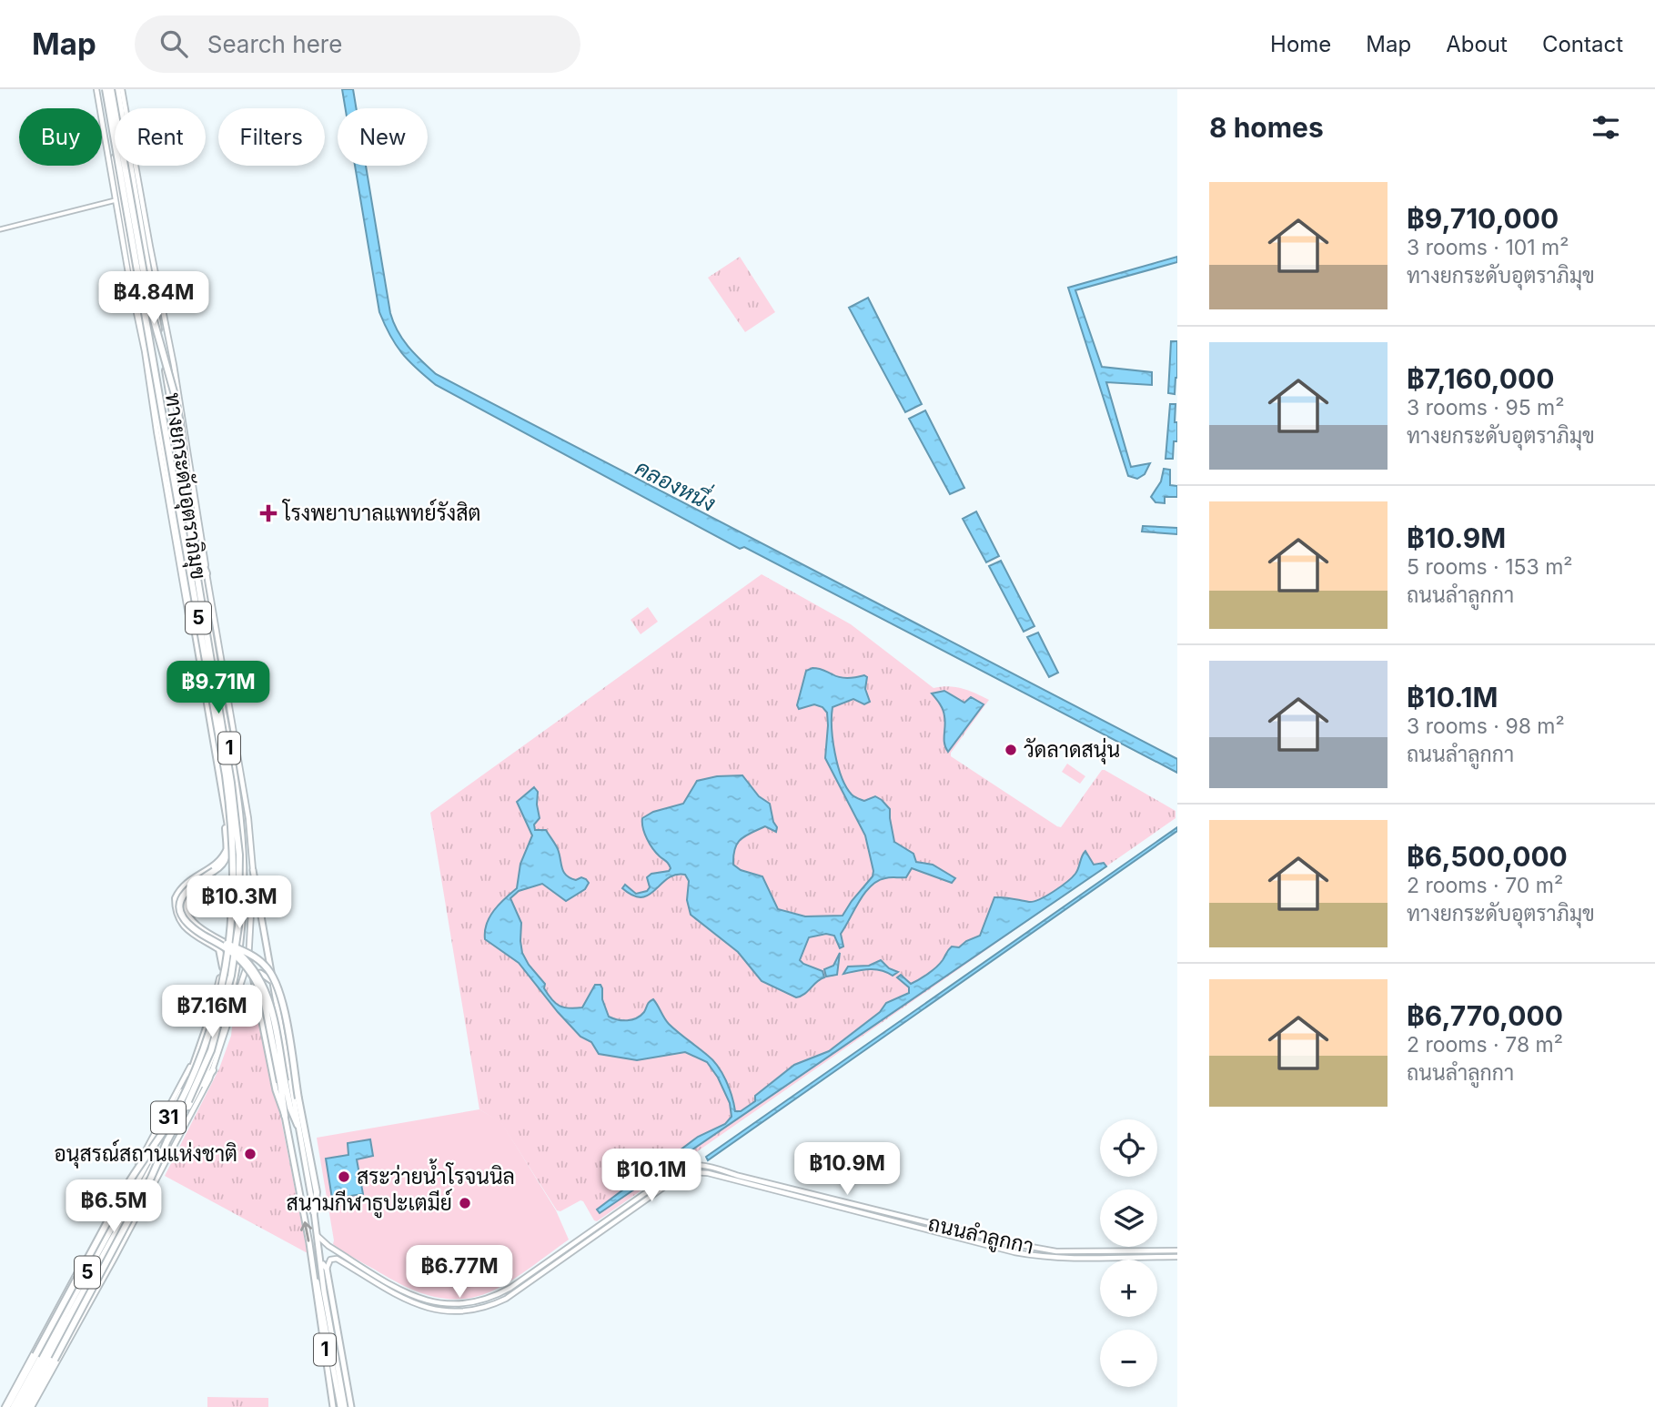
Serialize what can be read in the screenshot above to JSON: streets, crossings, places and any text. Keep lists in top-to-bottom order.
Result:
{
  "streets": {
    "highway": [
      "ทางยกระดับอุตราภิมุข",
      "5",
      "1",
      "31"
    ],
    "main road": ["ถนนลำลูกกา"]
  },
  "crossings": [
    ["ทางยกระดับอุตราภิมุข", "5"],
    ["ทางยกระดับอุตราภิมุข", "1"],
    ["ทางยกระดับอุตราภิมุข", "31"],
    ["5", "31"],
    ["1", "31"],
    ["1", "ถนนลำลูกกา"]
  ],
  "water": ["คลองหนึ่ง"],
  "places": {
    "health": ["โรงพยาบาลแพทย์รังสิต"],
    "other": [
      "วัดลาดสนุ่น",
      "อนุสรณ์สถานแห่งชาติ",
      "สระว่ายน้ำโรจนนิล",
      "สนามกีฬาธูปะเตมีย์"
    ]
  },
  "page": {
    "header": "Map",
    "search": "Search here",
    "nav": [
      "Home",
      "Map",
      "About",
      "Contact"
    ],
    "heading": "8 homes",
    "chip": [
      "Buy",
      "Rent",
      "Filters",
      "New"
    ],
    "list": [
      {
        "name": "฿9,710,000",
        "note": "3 rooms · 101 m² · ทางยกระดับอุตราภิมุข"
      },
      {
        "name": "฿7,160,000",
        "note": "3 rooms · 95 m² · ทางยกระดับอุตราภิมุข"
      },
      {
        "name": "฿10.9M",
        "note": "5 rooms · 153 m² · ถนนลำลูกกา"
      },
      {
        "name": "฿10.1M",
        "note": "3 rooms · 98 m² · ถนนลำลูกกา"
      },
      {
        "name": "฿6,500,000",
        "note": "2 rooms · 70 m² · ทางยกระดับอุตราภิมุข"
      },
      {
        "name": "฿6,770,000",
        "note": "2 rooms · 78 m² · ถนนลำลูกกา"
      }
    ],
    "price": [
      "฿4.84M",
      "฿9.71M",
      "฿10.3M",
      "฿7.16M",
      "฿10.9M",
      "฿10.1M",
      "฿6.5M",
      "฿6.77M"
    ],
    "map_buttons": ["+", "−"]
  }
}
